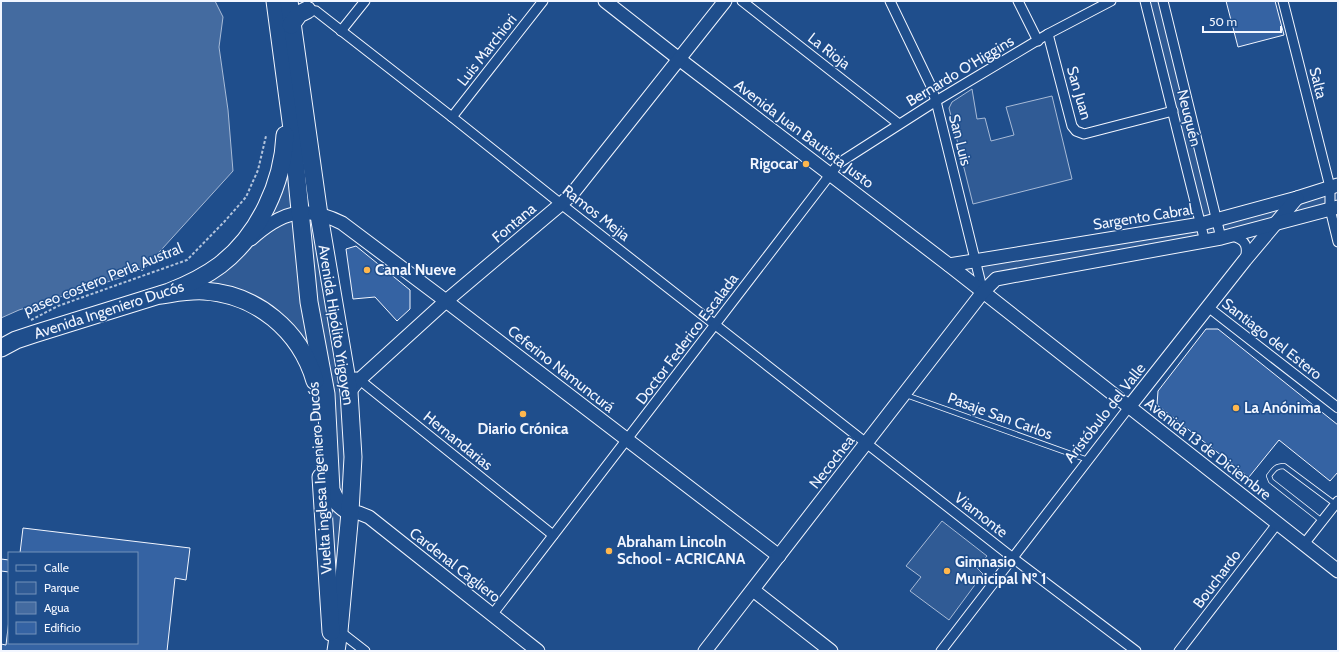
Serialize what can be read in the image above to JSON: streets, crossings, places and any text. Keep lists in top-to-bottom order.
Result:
{
  "streets": {
    "highway": ["Avenida Ingeniero Ducós", "Avenida Hipólito Yrigoyen", "Vuelta inglesa Ingeniero Ducós"],
    "main road": [
      "Avenida Juan Bautista Justo",
      "Sargento Cabral",
      "Fontana",
      "Ceferino Namuncurá",
      "Aristóbulo del Valle",
      "Avenida 13 de Diciembre",
      "Necochea",
      "Cardenal Cagliero"
    ],
    "street": [
      "Luis Marchiori",
      "La Rioja",
      "Bernardo O'Higgins",
      "Salta",
      "San Juan",
      "Neuquén",
      "San Luis",
      "Ramos Mejia",
      "Doctor Federico Escalada",
      "Santiago del Estero",
      "Hernandarias",
      "Viamonte",
      "Bouchardo"
    ],
    "lane": ["Pasaje San Carlos"],
    "path": ["paseo costero Perla Austral"]
  },
  "crossings": [
    ["Luis Marchiori", "Ramos Mejia"],
    ["La Rioja", "Bernardo O'Higgins"],
    ["Bernardo O'Higgins", "San Juan"],
    ["Bernardo O'Higgins", "Avenida Juan Bautista Justo"],
    ["Bernardo O'Higgins", "San Luis"],
    ["Bernardo O'Higgins", "Doctor Federico Escalada"],
    ["Salta", "Sargento Cabral"],
    ["San Juan", "Neuquén"],
    ["Neuquén", "Sargento Cabral"],
    ["Neuquén", "Necochea"],
    ["Avenida Juan Bautista Justo", "San Luis"],
    ["Avenida Juan Bautista Justo", "Sargento Cabral"],
    ["Avenida Juan Bautista Justo", "Fontana"],
    ["Avenida Juan Bautista Justo", "Doctor Federico Escalada"],
    ["Avenida Juan Bautista Justo", "Avenida 13 de Diciembre"],
    ["Avenida Juan Bautista Justo", "Necochea"],
    ["San Luis", "Sargento Cabral"],
    ["San Luis", "Avenida 13 de Diciembre"],
    ["San Luis", "Necochea"],
    ["Ramos Mejia", "Fontana"],
    ["Ramos Mejia", "Doctor Federico Escalada"],
    ["Ramos Mejia", "Necochea"],
    ["Ramos Mejia", "Viamonte"],
    ["Sargento Cabral", "Aristóbulo del Valle"],
    ["Fontana", "Avenida Hipólito Yrigoyen"],
    ["Fontana", "Ceferino Namuncurá"],
    ["Fontana", "Hernandarias"],
    ["Avenida Ingeniero Ducós", "Vuelta inglesa Ingeniero Ducós"],
    ["Avenida Hipólito Yrigoyen", "Ceferino Namuncurá"],
    ["Avenida Hipólito Yrigoyen", "Hernandarias"],
    ["Avenida Hipólito Yrigoyen", "Vuelta inglesa Ingeniero Ducós"],
    ["Avenida Hipólito Yrigoyen", "Cardenal Cagliero"],
    ["Doctor Federico Escalada", "Ceferino Namuncurá"],
    ["Doctor Federico Escalada", "Hernandarias"],
    ["Doctor Federico Escalada", "Cardenal Cagliero"],
    ["Santiago del Estero", "Aristóbulo del Valle"],
    ["Ceferino Namuncurá", "Necochea"],
    ["Aristóbulo del Valle", "Pasaje San Carlos"],
    ["Aristóbulo del Valle", "Avenida 13 de Diciembre"],
    ["Aristóbulo del Valle", "Necochea"],
    ["Aristóbulo del Valle", "Viamonte"],
    ["Pasaje San Carlos", "Necochea"],
    ["Avenida 13 de Diciembre", "Necochea"],
    ["Avenida 13 de Diciembre", "Bouchardo"],
    ["Necochea", "Viamonte"]
  ],
  "places": [
    "Rigocar",
    "Canal Nueve",
    "La Anónima",
    "Diario Crónica",
    "Abraham Lincoln School - ACRICANA",
    "Gimnasio Municipal Nº 1"
  ],
  "legend": [
    "Calle",
    "Parque",
    "Agua",
    "Edificio"
  ],
  "scale_bar": "50 m"
}
